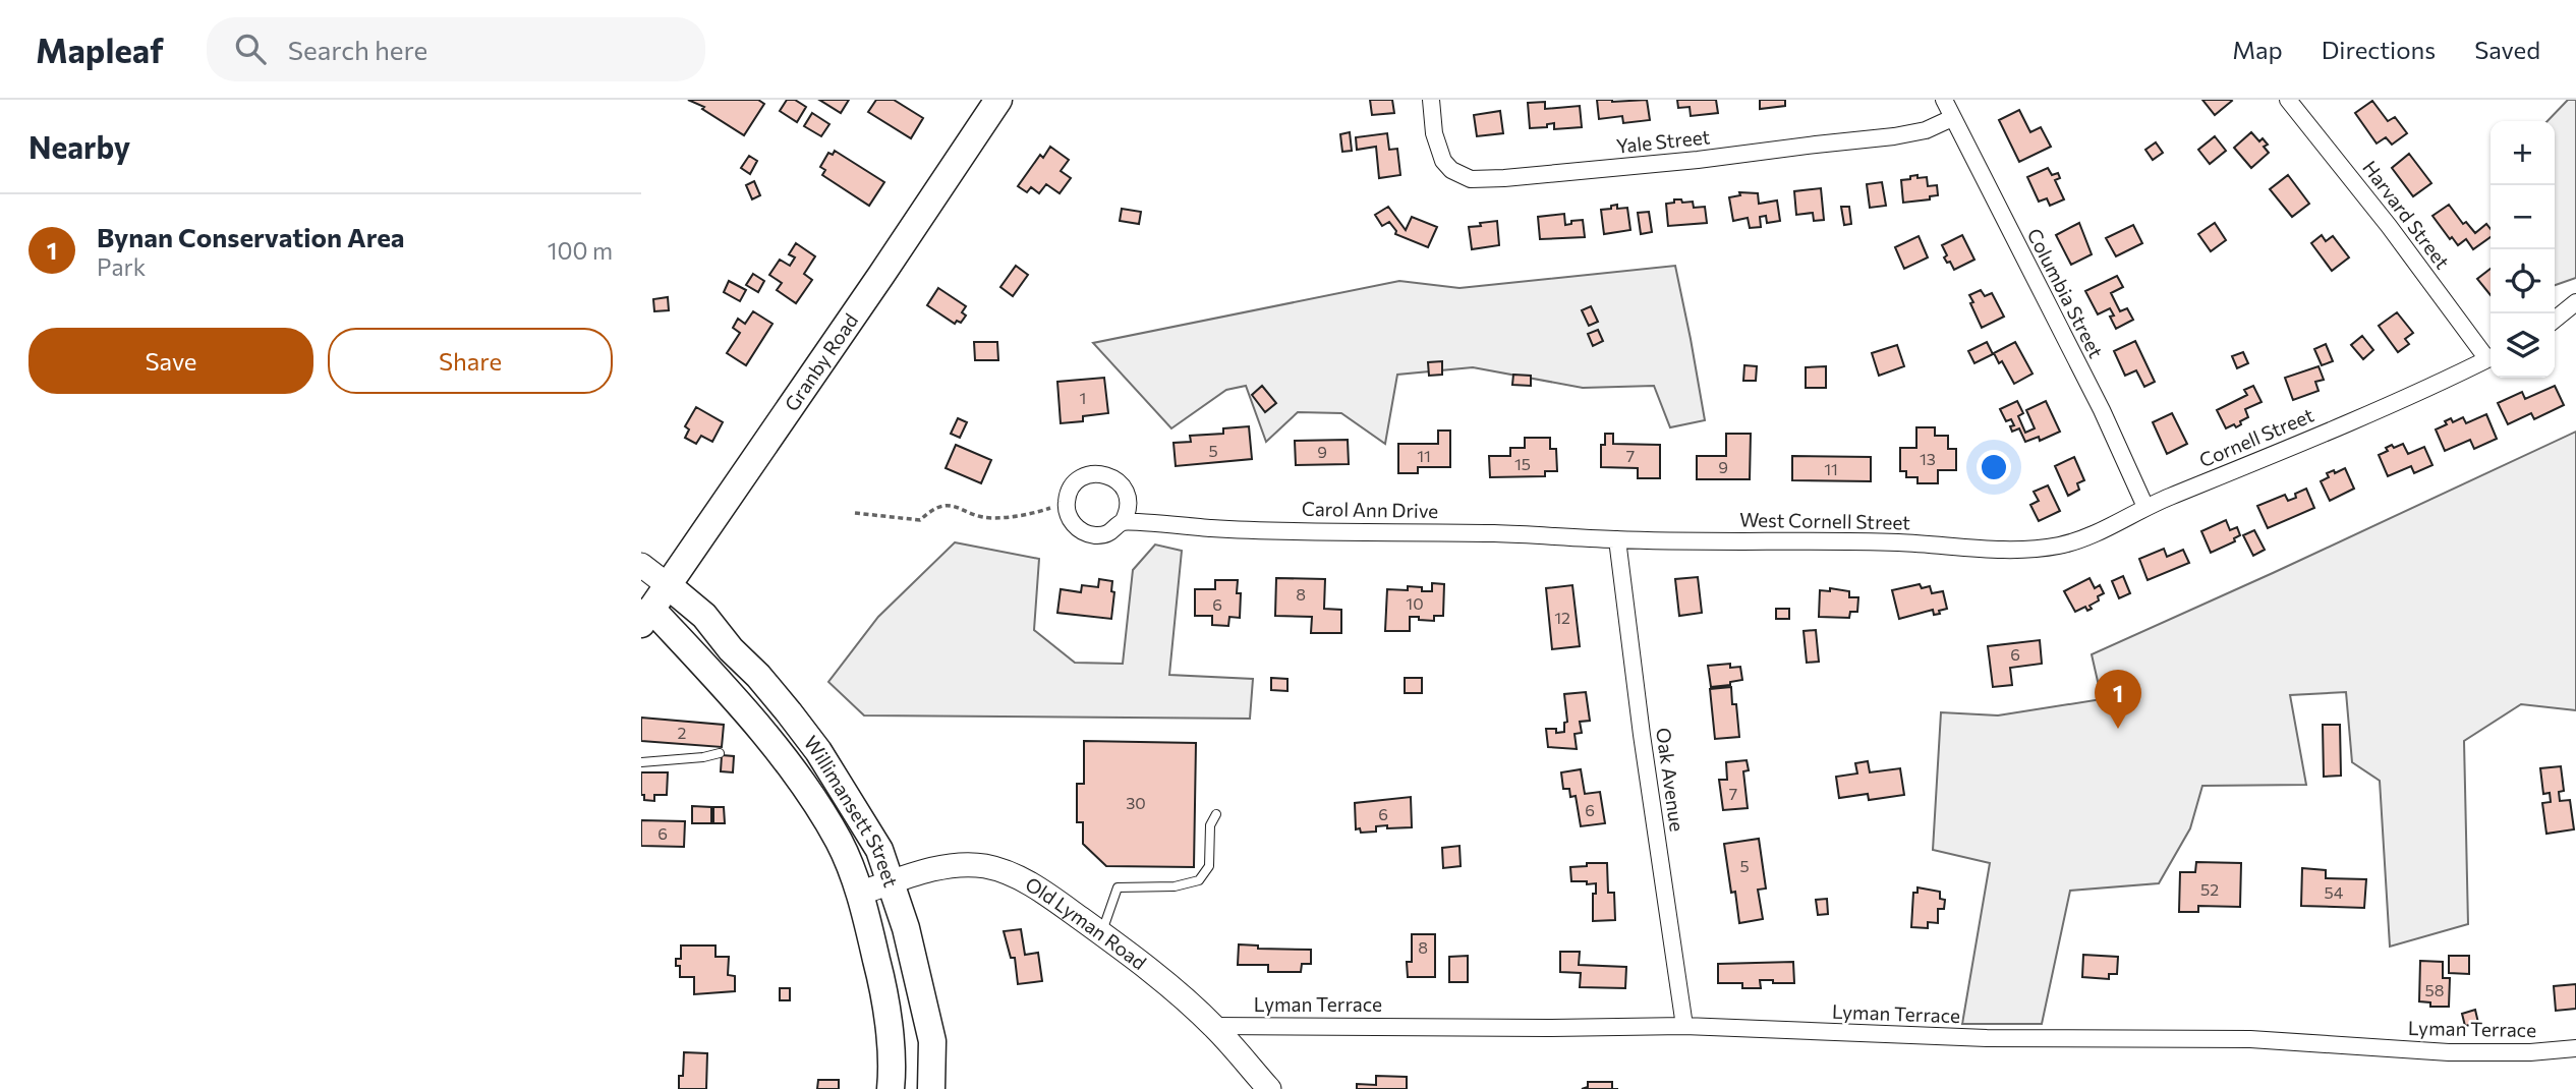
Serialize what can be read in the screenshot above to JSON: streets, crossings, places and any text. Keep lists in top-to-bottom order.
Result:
{
  "streets": {
    "main road": ["Granby Road", "Willimansett Street", "Old Lyman Road"],
    "street": [
      "Yale Street",
      "Harvard Street",
      "Columbia Street",
      "Cornell Street",
      "Carol Ann Drive",
      "West Cornell Street",
      "Oak Avenue",
      "Lyman Terrace"
    ]
  },
  "crossings": [
    ["Yale Street", "Columbia Street"],
    ["Columbia Street", "Cornell Street"],
    ["Granby Road", "Willimansett Street"],
    ["Cornell Street", "West Cornell Street"],
    ["Carol Ann Drive", "West Cornell Street"],
    ["Carol Ann Drive", "Oak Avenue"],
    ["West Cornell Street", "Oak Avenue"],
    ["Oak Avenue", "Lyman Terrace"],
    ["Willimansett Street", "Old Lyman Road"],
    ["Old Lyman Road", "Lyman Terrace"]
  ],
  "house_numbers": [
    "1",
    "5",
    "9",
    "11",
    "7",
    "13",
    "15",
    "9",
    "11",
    "8",
    "10",
    "6",
    "12",
    "6",
    "2",
    "7",
    "30",
    "6",
    "6",
    "6",
    "5",
    "52",
    "54",
    "8",
    "58"
  ],
  "page": {
    "header": "Mapleaf",
    "search": "Search here",
    "nav": ["Map", "Directions", "Saved"],
    "heading": "Nearby",
    "map_buttons": ["+", "−"],
    "list": [
      {
        "mark": "1",
        "name": "Bynan Conservation Area",
        "note": "Park",
        "value": "100 m"
      }
    ],
    "buttons": ["Save", "Share"],
    "pins": "1"
  }
}
